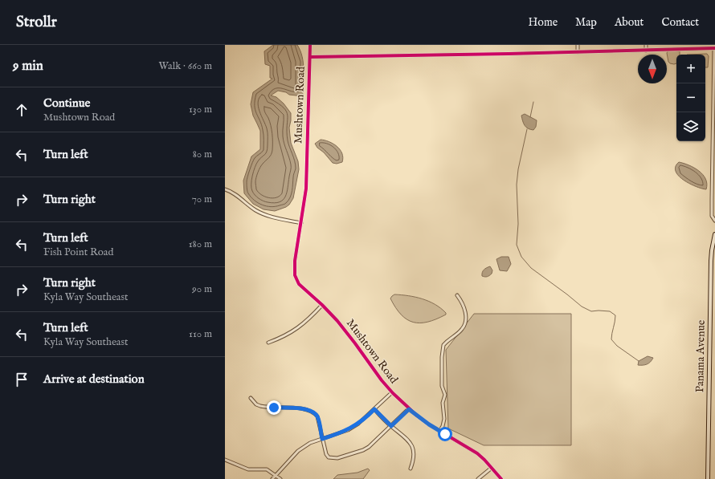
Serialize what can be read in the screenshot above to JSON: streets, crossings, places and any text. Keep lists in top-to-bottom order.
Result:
{
  "streets": {
    "main road": ["Panama Avenue"],
    "street": ["Mushtown Road"]
  },
  "north": "bottom",
  "page": {
    "header": "Strollr",
    "nav": [
      "Home",
      "Map",
      "About",
      "Contact"
    ],
    "heading": ["9 min", "Walk · 660 m"],
    "map_buttons": ["+", "−"],
    "list": [
      ["Continue", "Mushtown Road", "130 m"],
      ["Turn left", "80 m"],
      ["Turn right", "70 m"],
      ["Turn left", "Fish Point Road", "180 m"],
      ["Turn right", "Kyla Way Southeast", "90 m"],
      ["Turn left", "Kyla Way Southeast", "110 m"],
      "Arrive at destination"
    ]
  }
}
